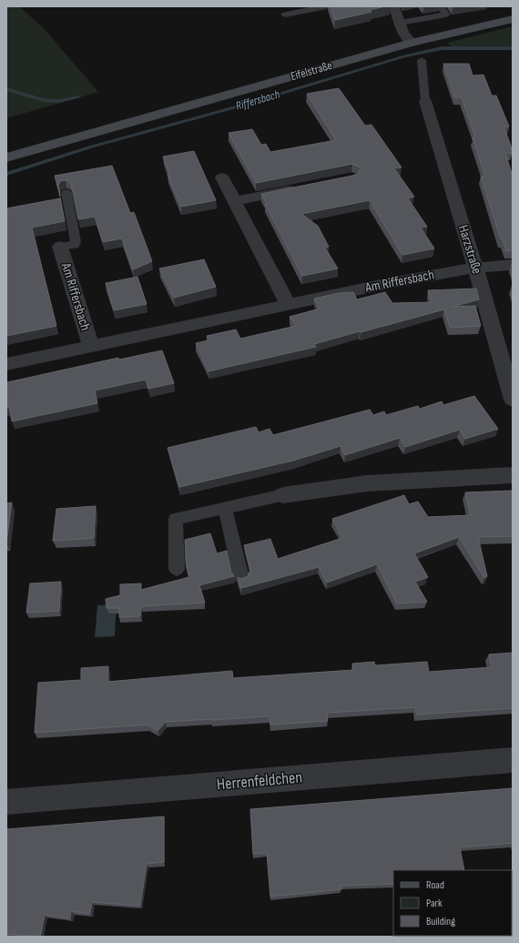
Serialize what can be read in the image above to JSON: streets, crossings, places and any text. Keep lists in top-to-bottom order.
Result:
{
  "streets": {
    "main road": ["Eifelstraße"],
    "street": ["Harzstraße", "Am Riffersbach", "Herrenfeldchen"]
  },
  "crossings": [
    ["Harzstraße", "Am Riffersbach"]
  ],
  "water": ["Riffersbach"],
  "legend": ["Road", "Park", "Building"]
}
